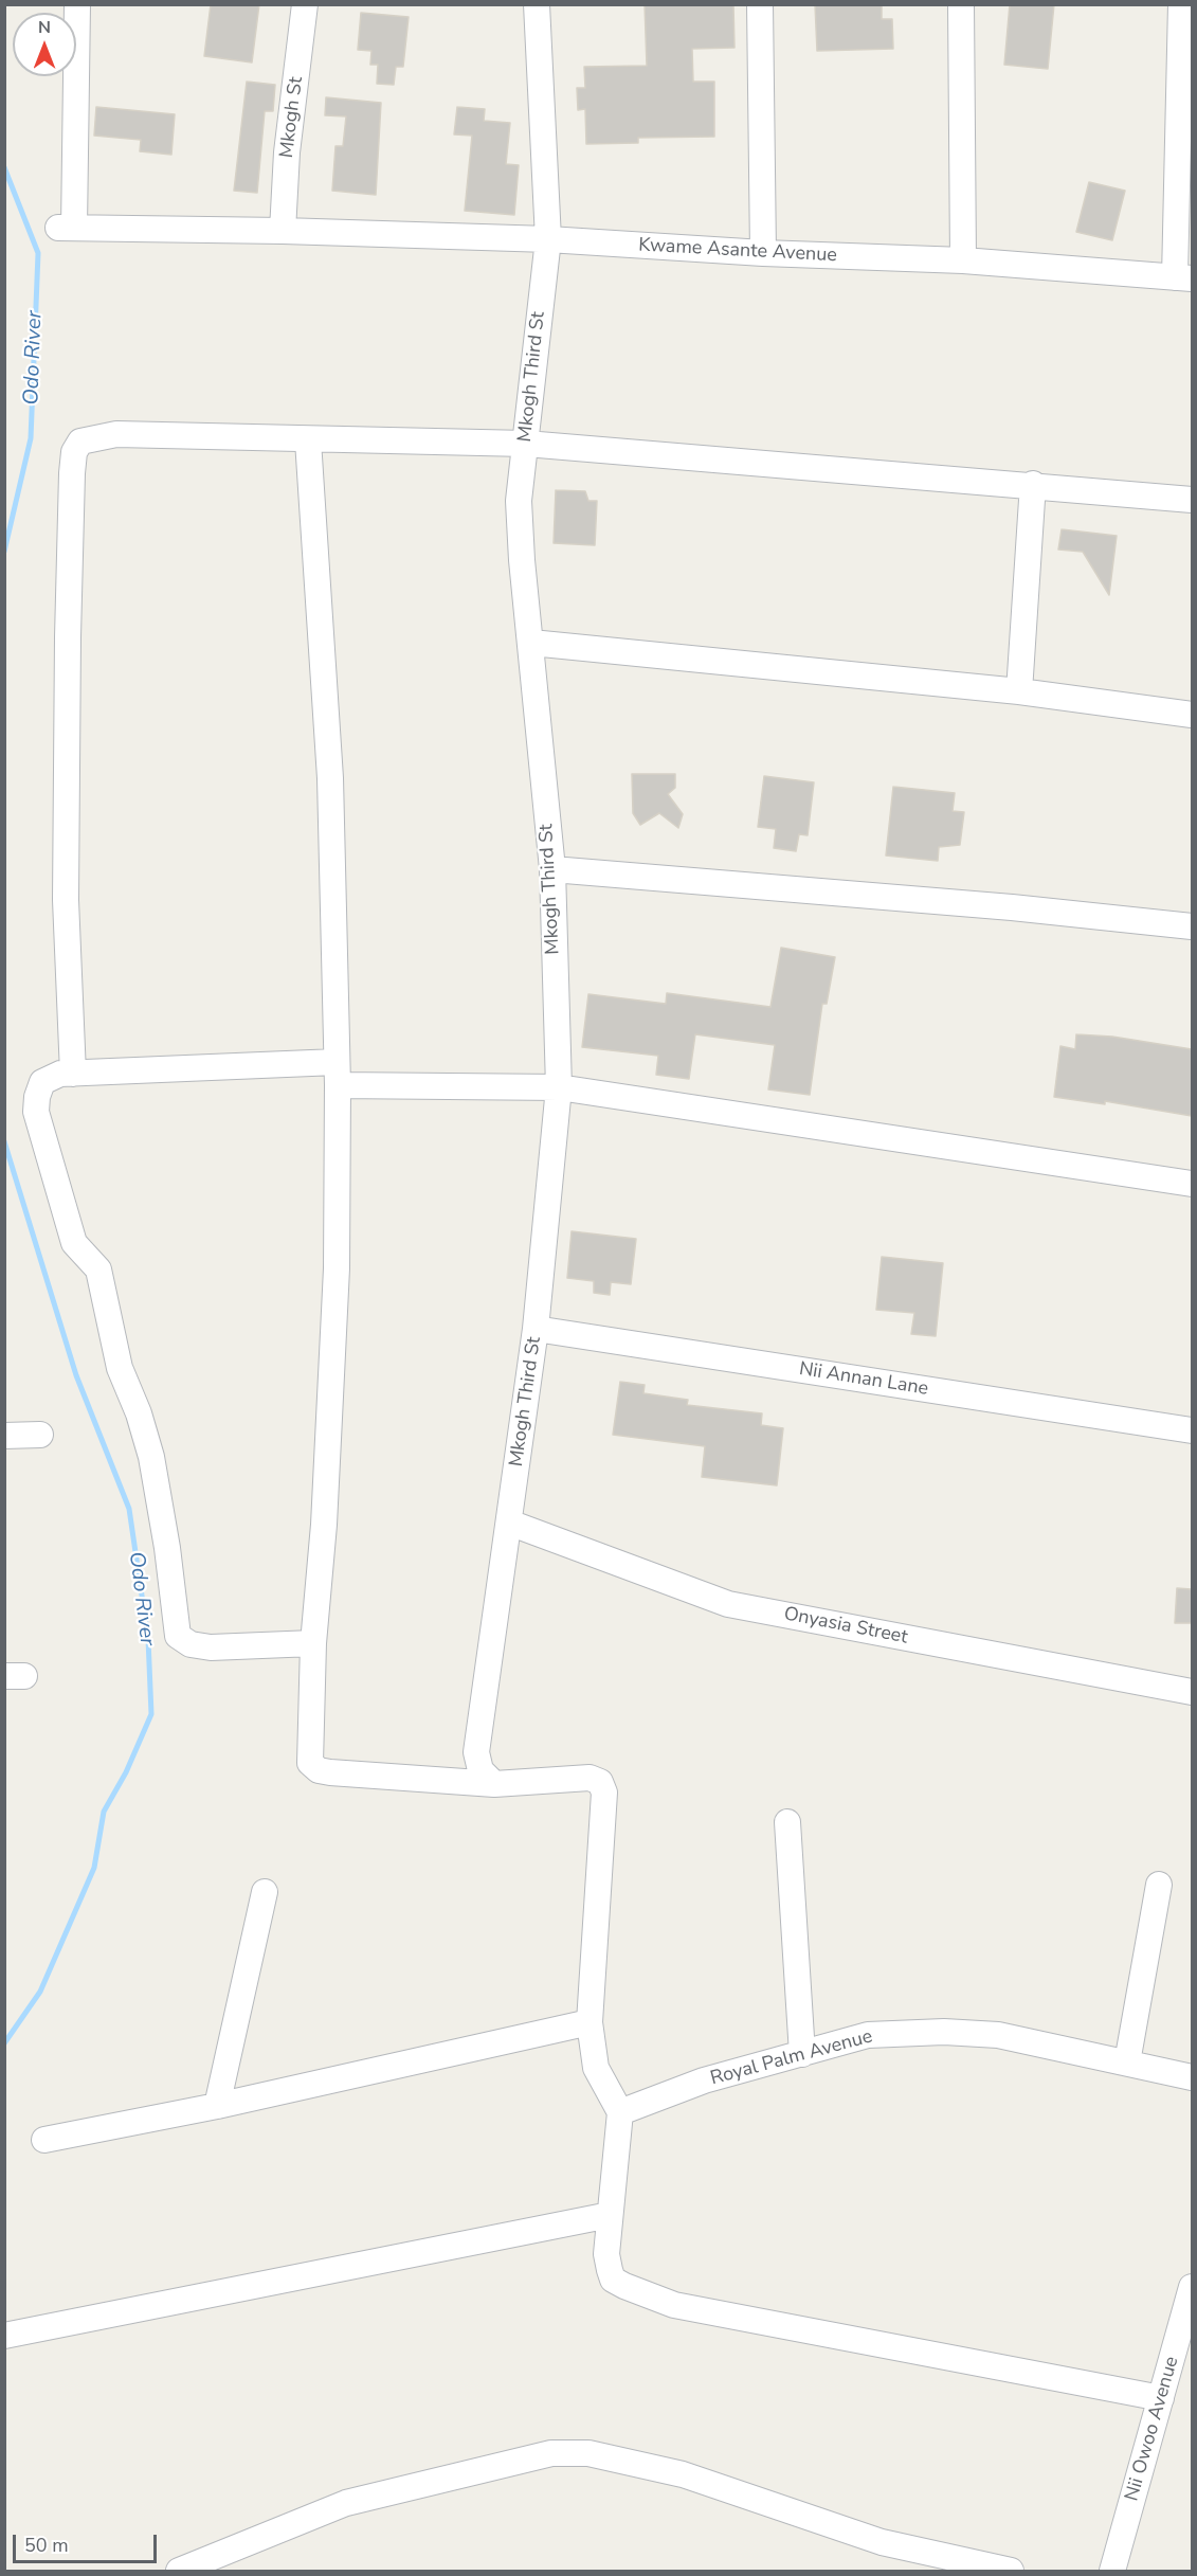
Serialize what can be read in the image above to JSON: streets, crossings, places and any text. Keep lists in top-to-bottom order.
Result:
{
  "streets": {
    "street": [
      "Mkogh St",
      "Kwame Asante Avenue",
      "Mkogh Third St",
      "Nii Annan Lane",
      "Onyasia Street",
      "Royal Palm Avenue",
      "Nii Owoo Avenue"
    ]
  },
  "crossings": [
    ["Mkogh St", "Kwame Asante Avenue"],
    ["Kwame Asante Avenue", "Mkogh Third St"],
    ["Mkogh Third St", "Nii Annan Lane"],
    ["Mkogh Third St", "Onyasia Street"]
  ],
  "water": ["Odo River"],
  "scale_bar": "50 m",
  "north": "top"
}
